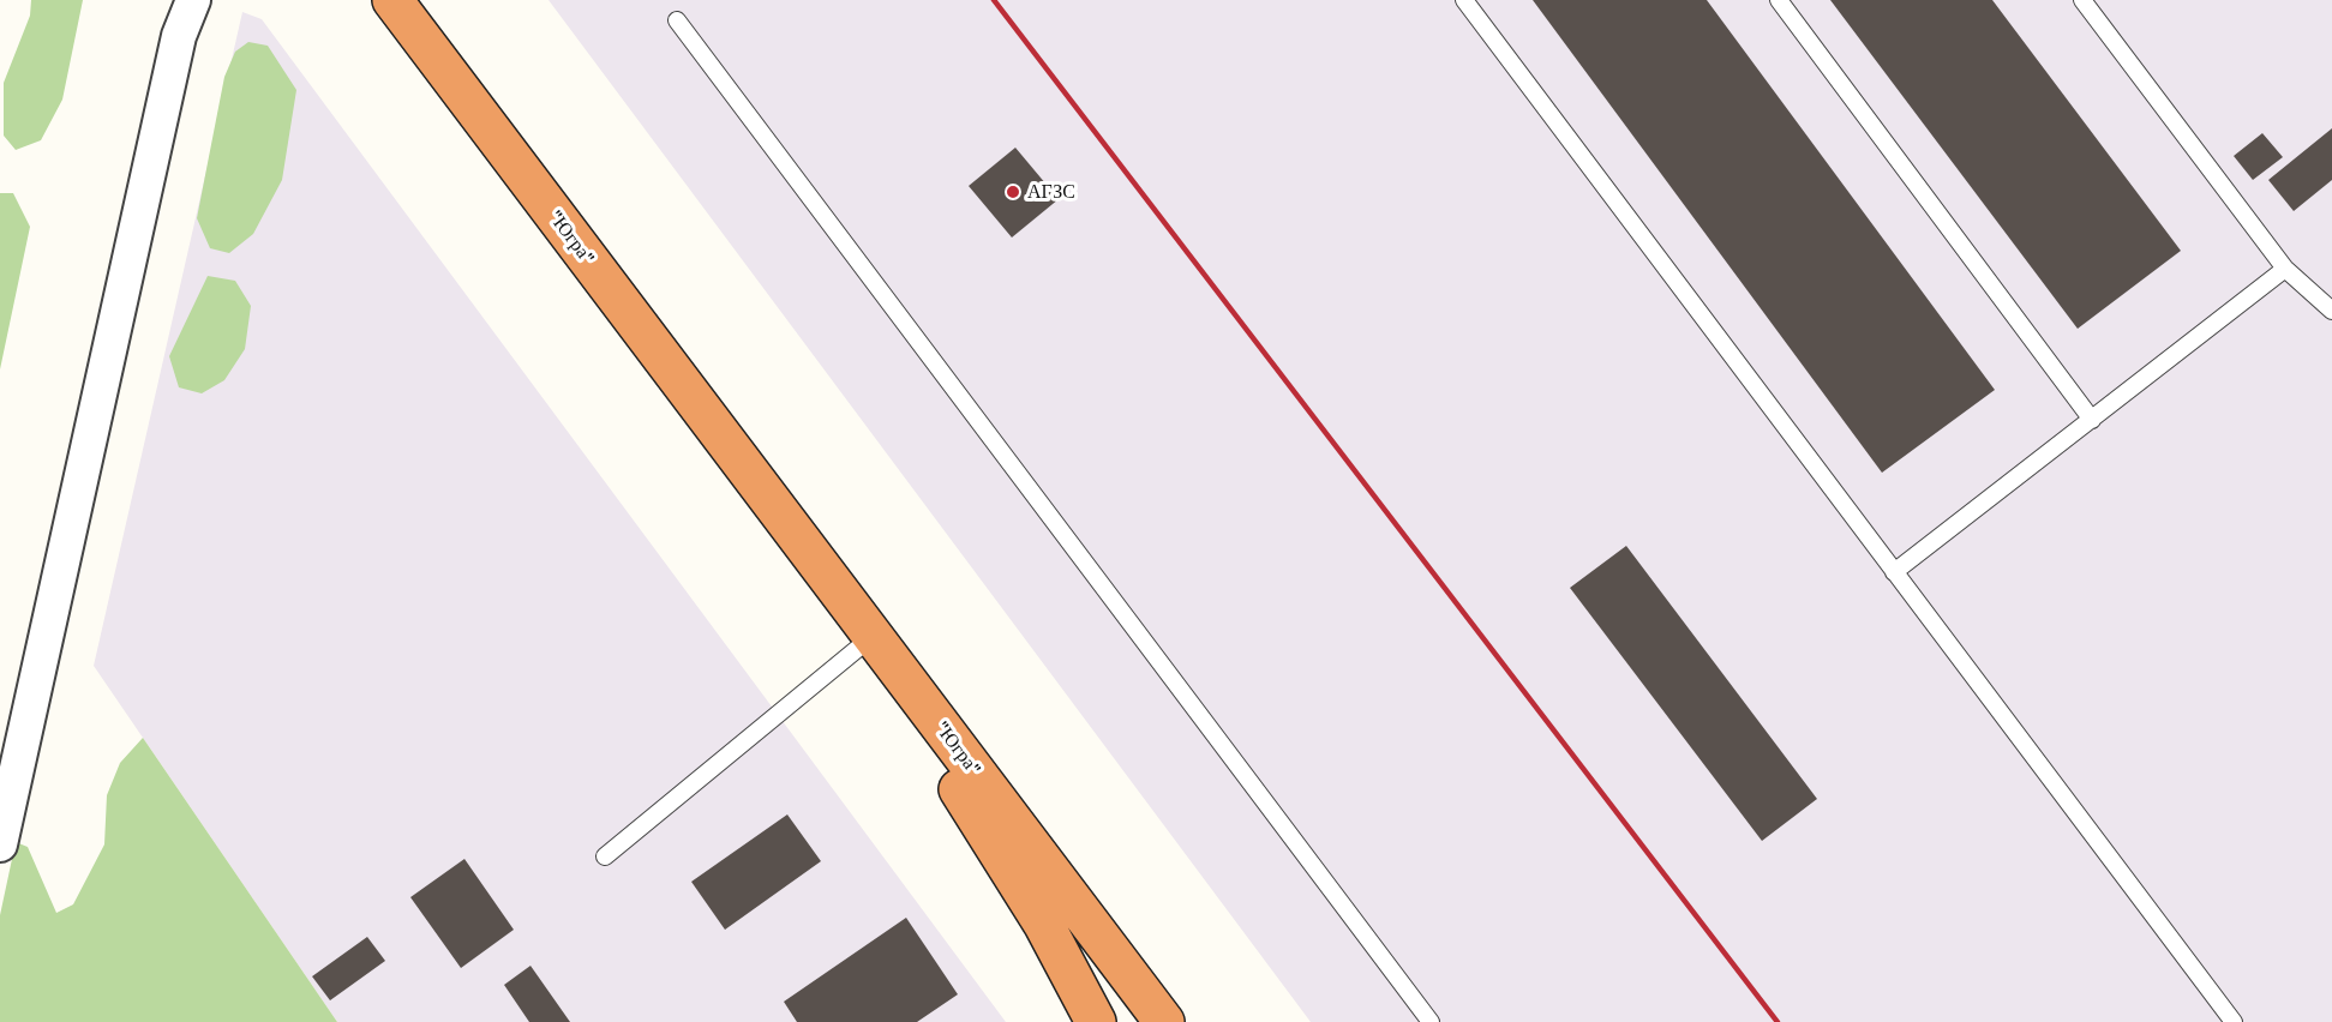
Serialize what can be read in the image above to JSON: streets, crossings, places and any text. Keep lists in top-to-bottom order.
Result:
{
  "streets": {
    "highway": ["\"Югра\""]
  },
  "places": ["АГЗС"]
}
